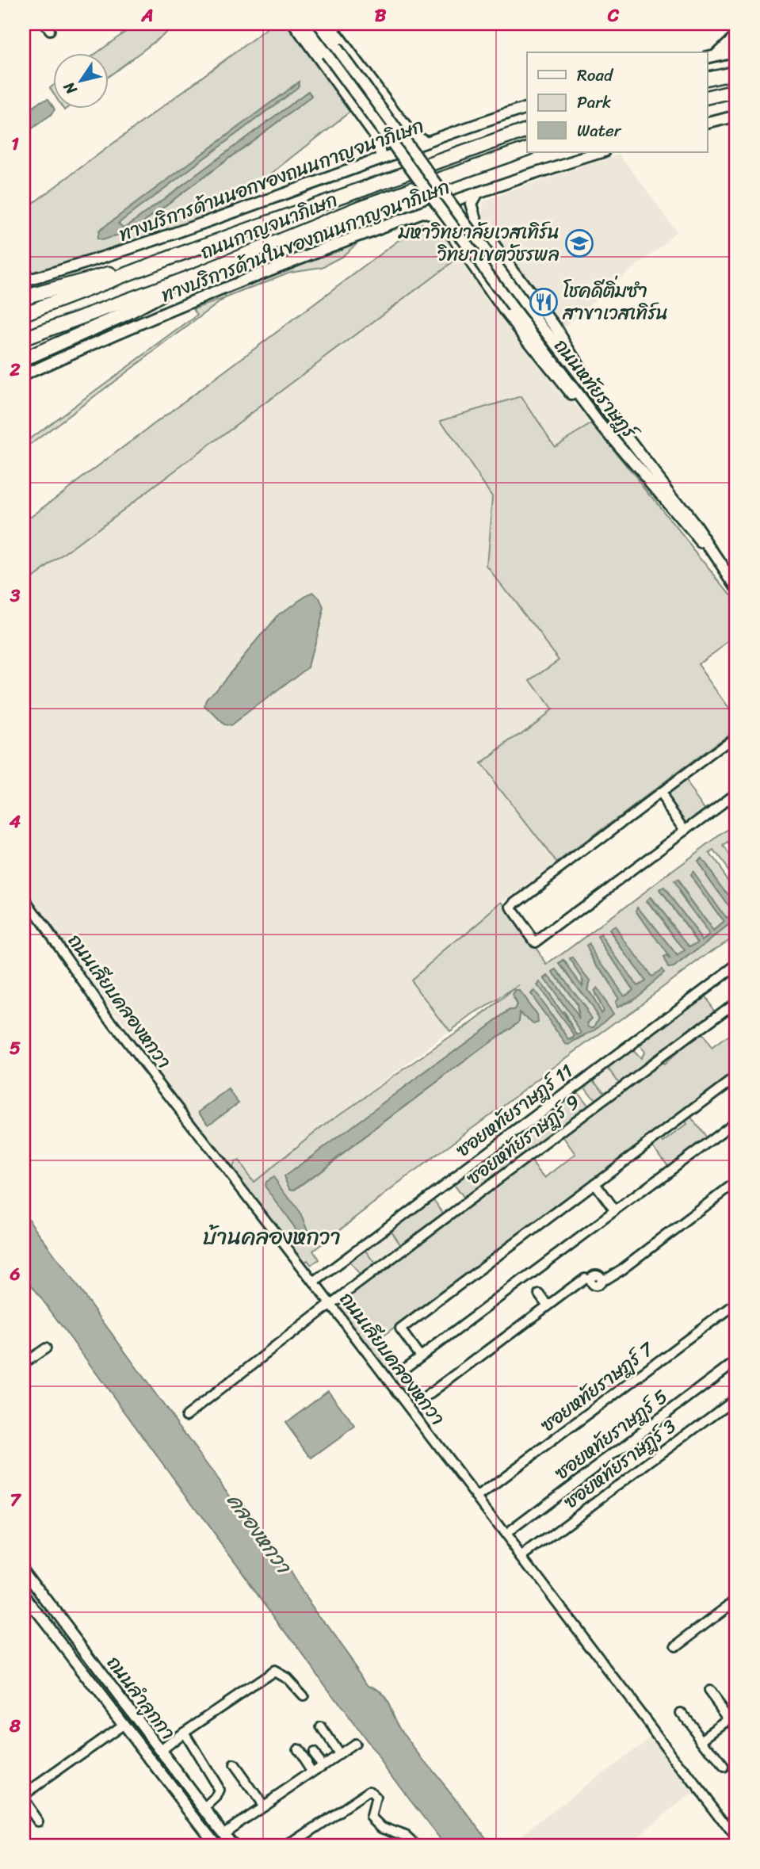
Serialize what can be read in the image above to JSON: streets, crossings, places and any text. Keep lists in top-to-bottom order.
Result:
{
  "streets": {
    "highway": ["ถนนกาญจนาภิเษก"],
    "main road": [
      "ทางบริการด้านนอกของถนนกาญจนาภิเษก",
      "ทางบริการด้านในของถนนกาญจนาภิเษก",
      "ถนนหทัยราษฎร์",
      "ถนนลำลูกกา"
    ],
    "street": [
      "ถนนเลียบคลองหกวา",
      "ซอยหทัยราษฎร์ 11",
      "ซอยหทัยราษฎร์ 9",
      "ซอยหทัยราษฎร์ 7",
      "ซอยหทัยราษฎร์ 5",
      "ซอยหทัยราษฎร์ 3"
    ]
  },
  "crossings": [
    ["ถนนเลียบคลองหกวา", "ซอยหทัยราษฎร์ 11"],
    ["ถนนเลียบคลองหกวา", "ซอยหทัยราษฎร์ 9"],
    ["ถนนเลียบคลองหกวา", "ซอยหทัยราษฎร์ 7"],
    ["ถนนเลียบคลองหกวา", "ซอยหทัยราษฎร์ 5"],
    ["ถนนเลียบคลองหกวา", "ซอยหทัยราษฎร์ 3"]
  ],
  "districts": ["บ้านคลองหกวา"],
  "water": ["คลองหกวา"],
  "places": {
    "school or university": ["มหาวิทยาลัยเวสเทิร์น วิทยาเขตวัชรพล"],
    "restaurant": ["โชคดีติ่มซำ สาขาเวสเทิร์น"]
  },
  "legend": ["Road", "Park", "Water"],
  "north": "bottom left",
  "grid": {
    "columns": ["A", "B", "C"],
    "rows": [
      "1",
      "2",
      "3",
      "4",
      "5",
      "6",
      "7",
      "8"
    ]
  }
}
